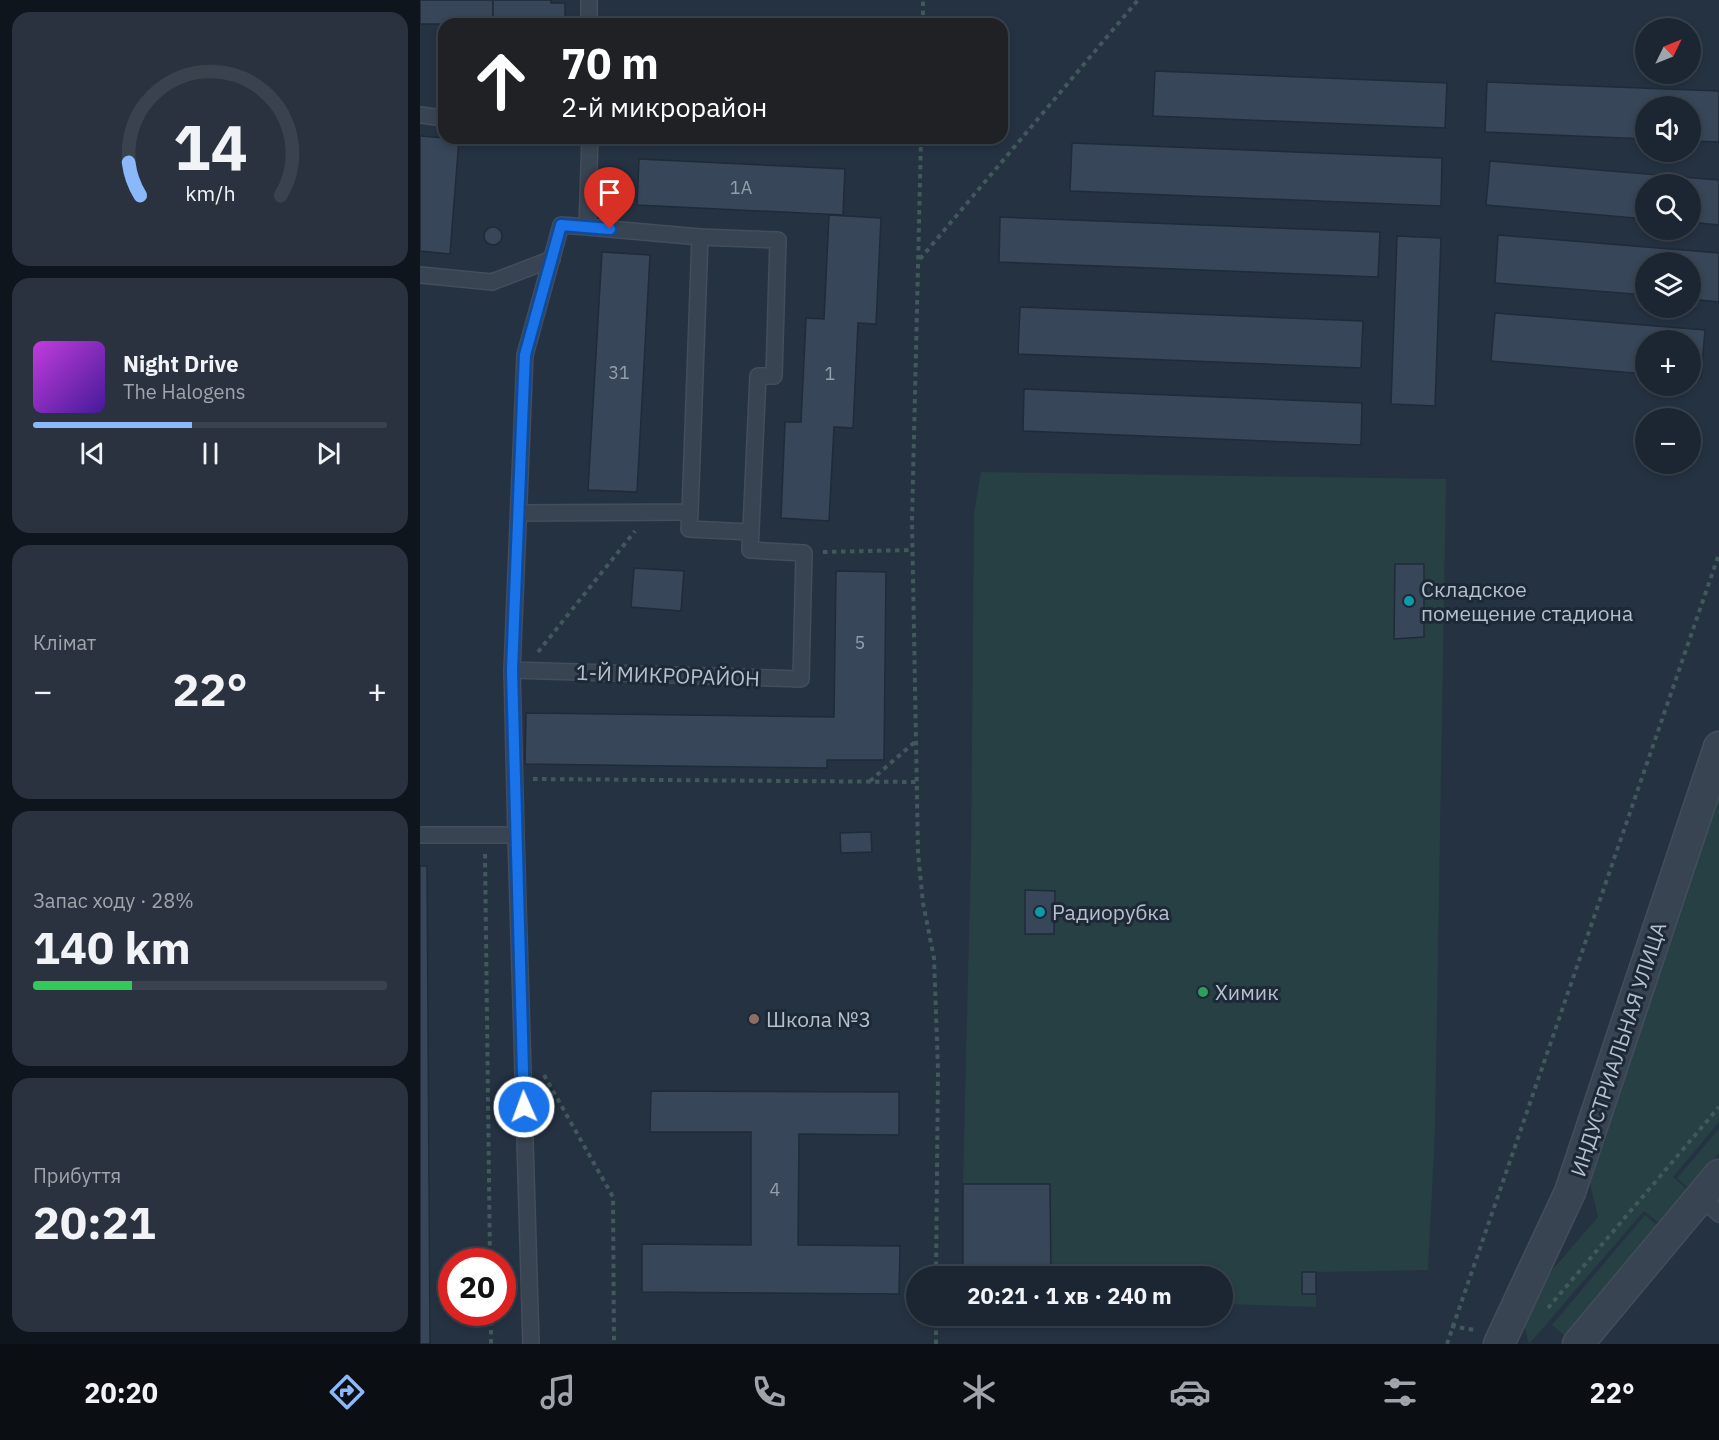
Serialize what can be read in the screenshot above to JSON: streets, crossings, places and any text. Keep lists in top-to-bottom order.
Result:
{
  "streets": {
    "street": ["ИНДУСТРИАЛЬНАЯ УЛИЦА"],
    "lane": ["1-Й МИКРОРАЙОН"]
  },
  "places": [
    "Складское помещение стадиона",
    "Радиорубка",
    "Химик",
    "Школа №3"
  ],
  "house_numbers": [
    "1А",
    "31",
    "1",
    "5",
    "4"
  ],
  "north": "top right",
  "page": {
    "map_buttons": ["+", "−"],
    "turn": ["70 m", "2-й микрорайон"],
    "song": ["Night Drive", "The Halogens"],
    "tile": [
      "Клімат",
      ["Запас ходу · 28%", "140 km"],
      ["Прибуття", "20:21"]
    ],
    "heat": ["−", "22°", "+"],
    "limit": "20",
    "trip": "20:21 · 1 хв · 240 m",
    "tabs": ["20:20", "22°"],
    "gauge": ["14", "km/h"]
  }
}
